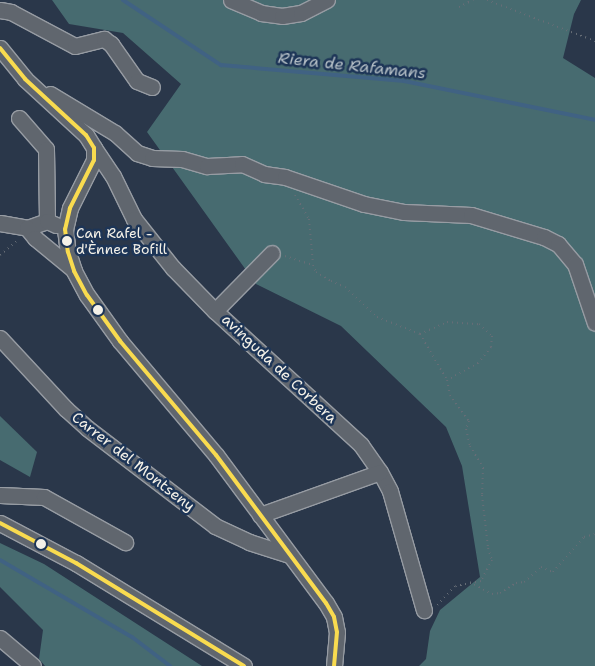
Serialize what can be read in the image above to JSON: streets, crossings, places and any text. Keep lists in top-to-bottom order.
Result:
{
  "streets": {
    "street": ["avinguda de Corbera", "Carrer del Montseny"]
  },
  "water": ["Riera de Rafamans"],
  "places": ["Can Rafel - d'Ènnec Bofill"]
}
